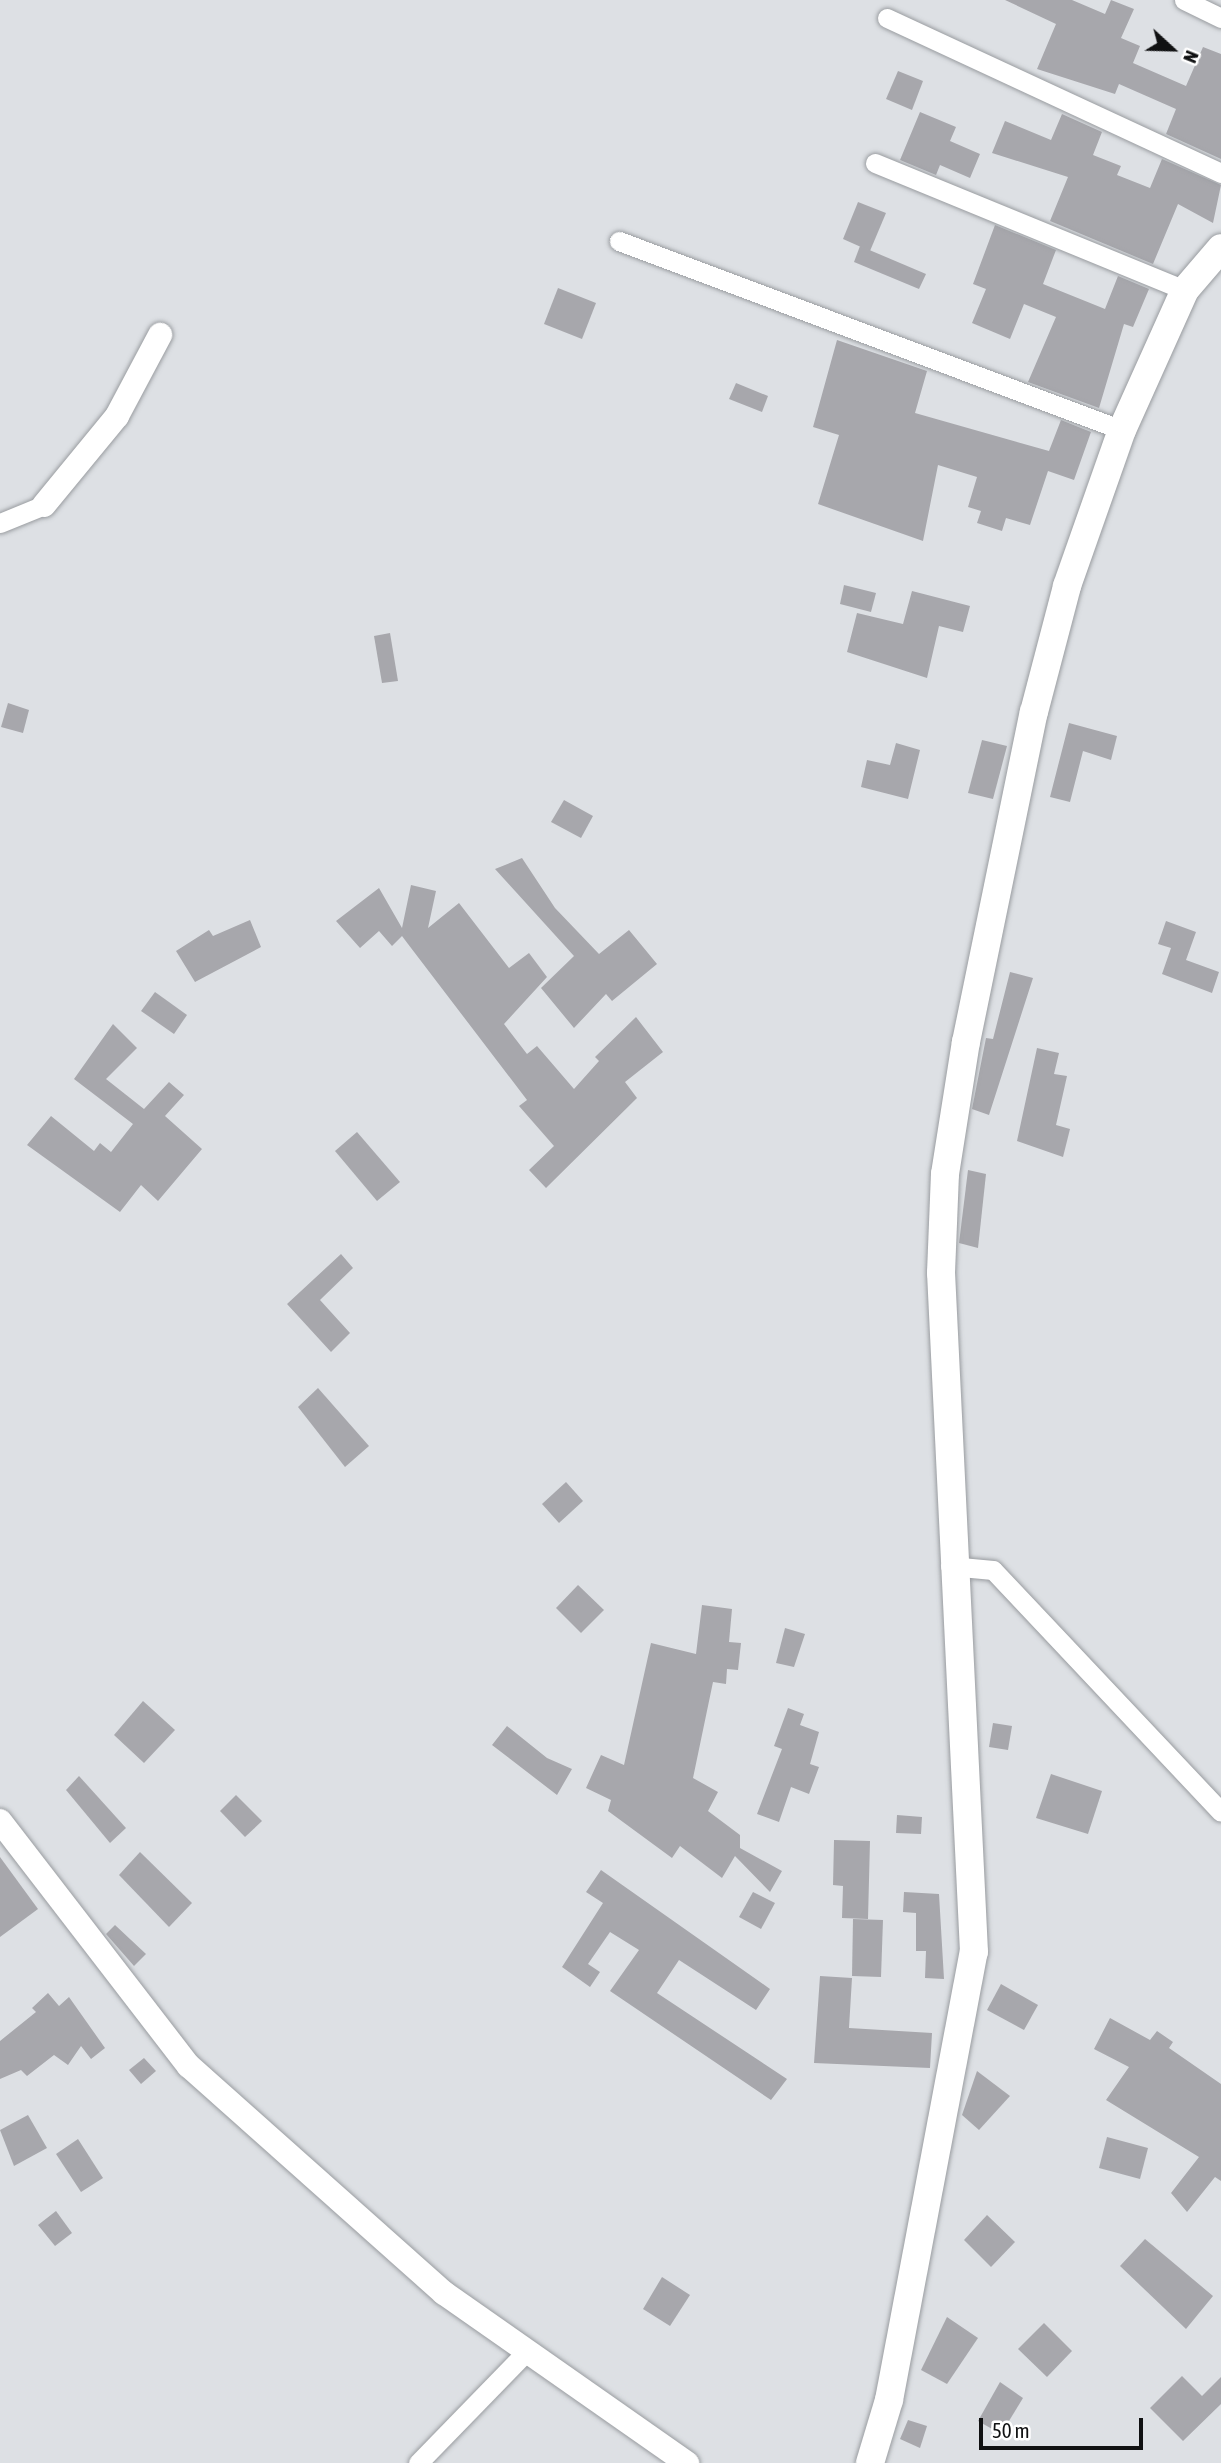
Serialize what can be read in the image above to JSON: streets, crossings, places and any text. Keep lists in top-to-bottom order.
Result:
{
  "scale_bar": "50 m",
  "north": "right"
}
